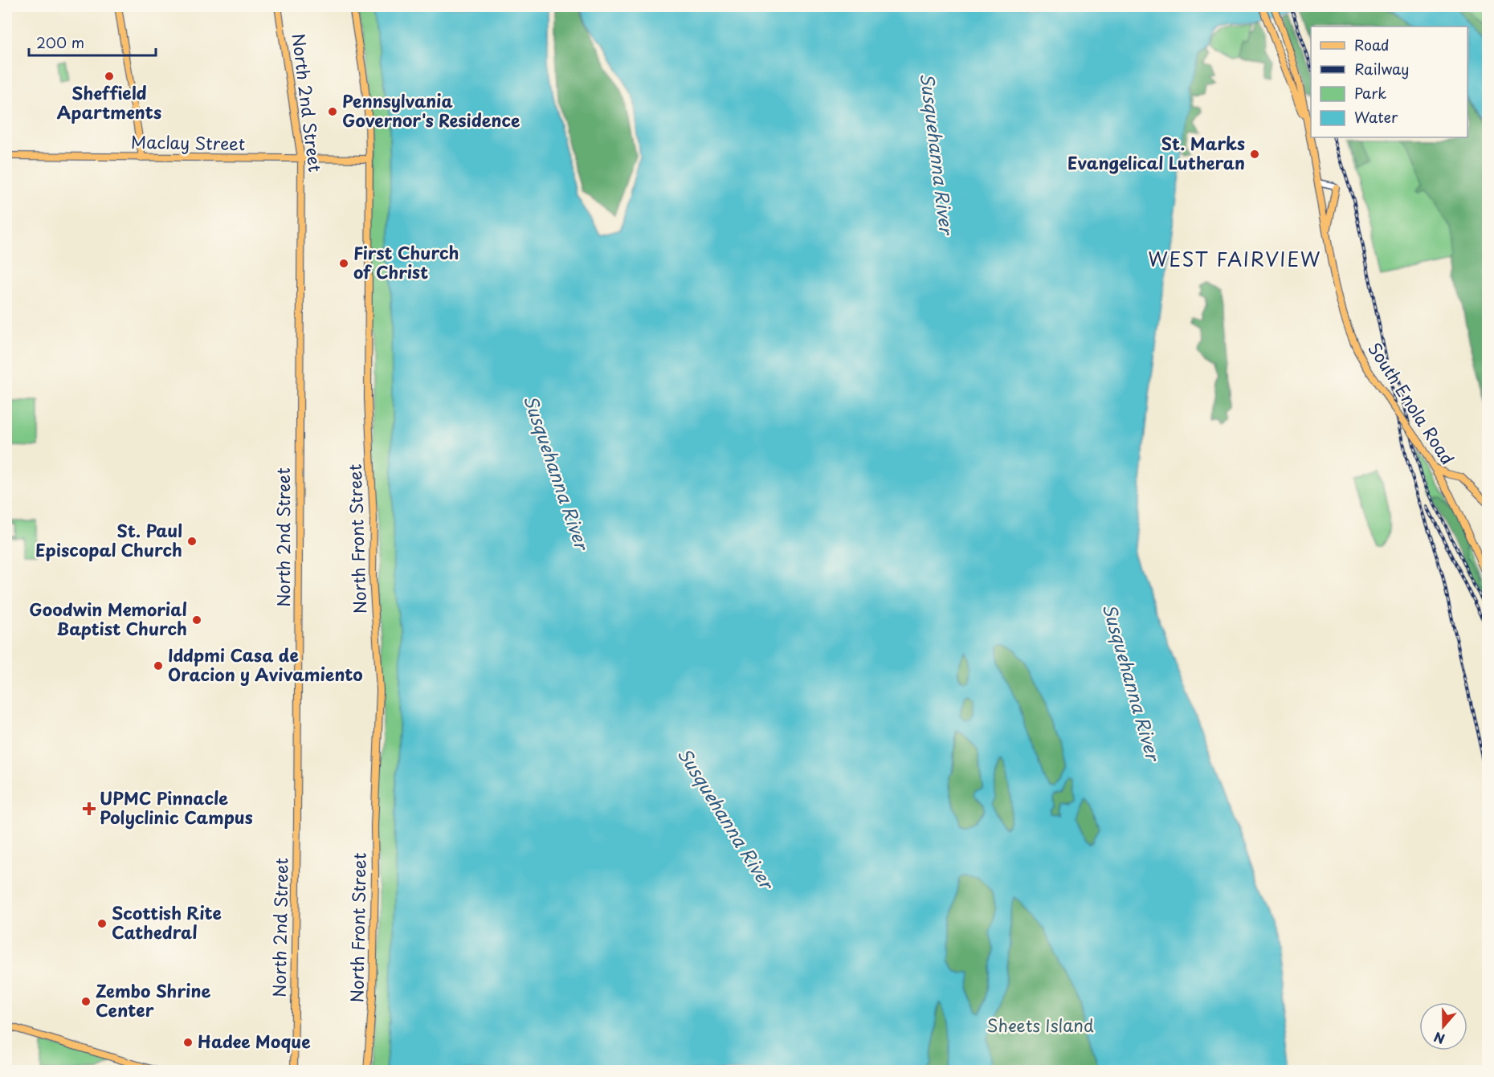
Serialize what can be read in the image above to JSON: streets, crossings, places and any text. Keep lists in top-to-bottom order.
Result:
{
  "streets": {
    "main road": [
      "North 2nd Street",
      "Maclay Street",
      "South Enola Road",
      "North Front Street"
    ]
  },
  "crossings": [
    ["North 2nd Street", "Maclay Street"],
    ["Maclay Street", "North Front Street"]
  ],
  "districts": ["WEST FAIRVIEW"],
  "water": ["Susquehanna River"],
  "parks": ["Sheets Island"],
  "places": {
    "other": [
      "Sheffield Apartments",
      "Pennsylvania Governor's Residence",
      "St. Marks Evangelical Lutheran",
      "First Church of Christ",
      "St. Paul Episcopal Church",
      "Goodwin Memorial Baptist Church",
      "Iddpmi Casa de Oracion y Avivamiento",
      "Scottish Rite Cathedral",
      "Zembo Shrine Center",
      "Hadee Moque"
    ],
    "health": ["UPMC Pinnacle Polyclinic Campus"]
  },
  "legend": [
    "Road",
    "Railway",
    "Park",
    "Water"
  ],
  "scale_bar": "200 m",
  "north": "bottom"
}
